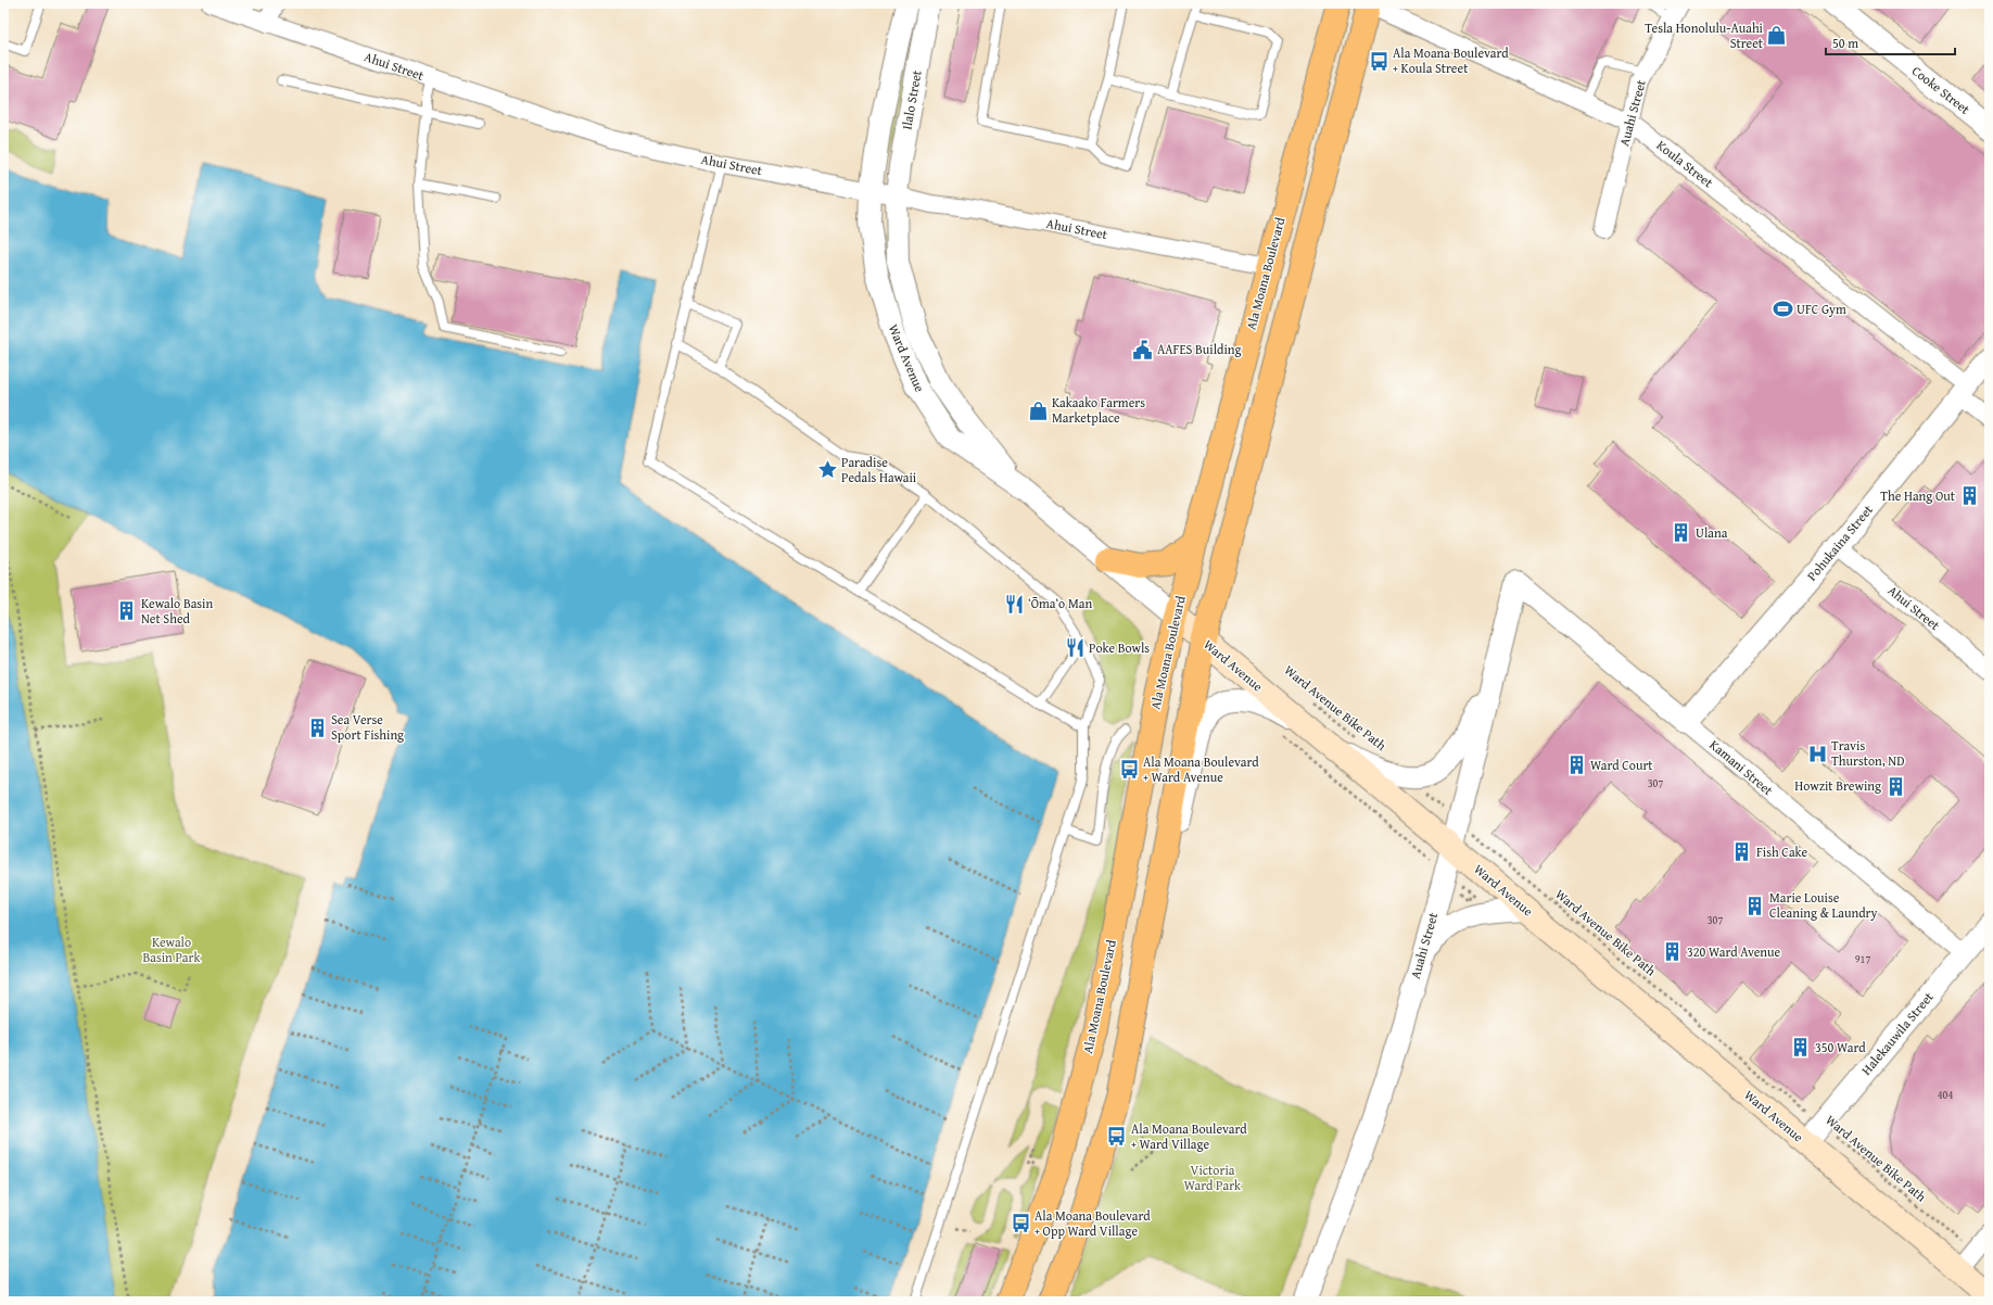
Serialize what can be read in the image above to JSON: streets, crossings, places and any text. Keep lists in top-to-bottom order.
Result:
{
  "streets": {
    "main road": ["Ala Moana Boulevard", "Ward Avenue"],
    "street": [
      "Ahui Street",
      "Cooke Street",
      "Ilalo Street",
      "Auahi Street",
      "Koula Street",
      "Pohukaina Street",
      "Kamani Street",
      "Halekauwila Street"
    ],
    "path": ["Ward Avenue Bike Path"]
  },
  "crossings": [
    ["Ahui Street", "Ilalo Street"],
    ["Ahui Street", "Ala Moana Boulevard"],
    ["Ahui Street", "Ward Avenue"],
    ["Ahui Street", "Pohukaina Street"],
    ["Ilalo Street", "Ward Avenue"],
    ["Auahi Street", "Koula Street"],
    ["Auahi Street", "Ward Avenue"],
    ["Auahi Street", "Ward Avenue Bike Path"],
    ["Auahi Street", "Kamani Street"],
    ["Koula Street", "Pohukaina Street"],
    ["Ala Moana Boulevard", "Ward Avenue"],
    ["Ward Avenue", "Halekauwila Street"],
    ["Pohukaina Street", "Kamani Street"],
    ["Ward Avenue Bike Path", "Halekauwila Street"],
    ["Kamani Street", "Halekauwila Street"]
  ],
  "parks": ["Kewalo Basin Park", "Victoria Ward Park"],
  "places": {
    "shop": ["Tesla Honolulu-Auahi Street", "Kakaako Farmers Marketplace"],
    "bus stop": [
      "Ala Moana Boulevard + Koula Street",
      "Ala Moana Boulevard + Ward Avenue",
      "Ala Moana Boulevard + Ward Village",
      "Ala Moana Boulevard + Opp Ward Village"
    ],
    "sports": ["UFC Gym"],
    "public building": ["AAFES Building"],
    "place": ["Paradise Pedals Hawaii"],
    "building": [
      "The Hang Out",
      "Ulana",
      "Kewalo Basin Net Shed",
      "Sea Verse Sport Fishing",
      "Ward Court",
      "Howzit Brewing",
      "Fish Cake",
      "Marie Louise Cleaning & Laundry",
      "320 Ward Avenue",
      "350 Ward"
    ],
    "restaurant": ["ʻŌmaʻo Man", "Poke Bowls"],
    "hospital": ["Travis Thurston, ND"]
  },
  "house_numbers": [
    "307",
    "307",
    "917",
    "404"
  ],
  "scale_bar": "50 m"
}
